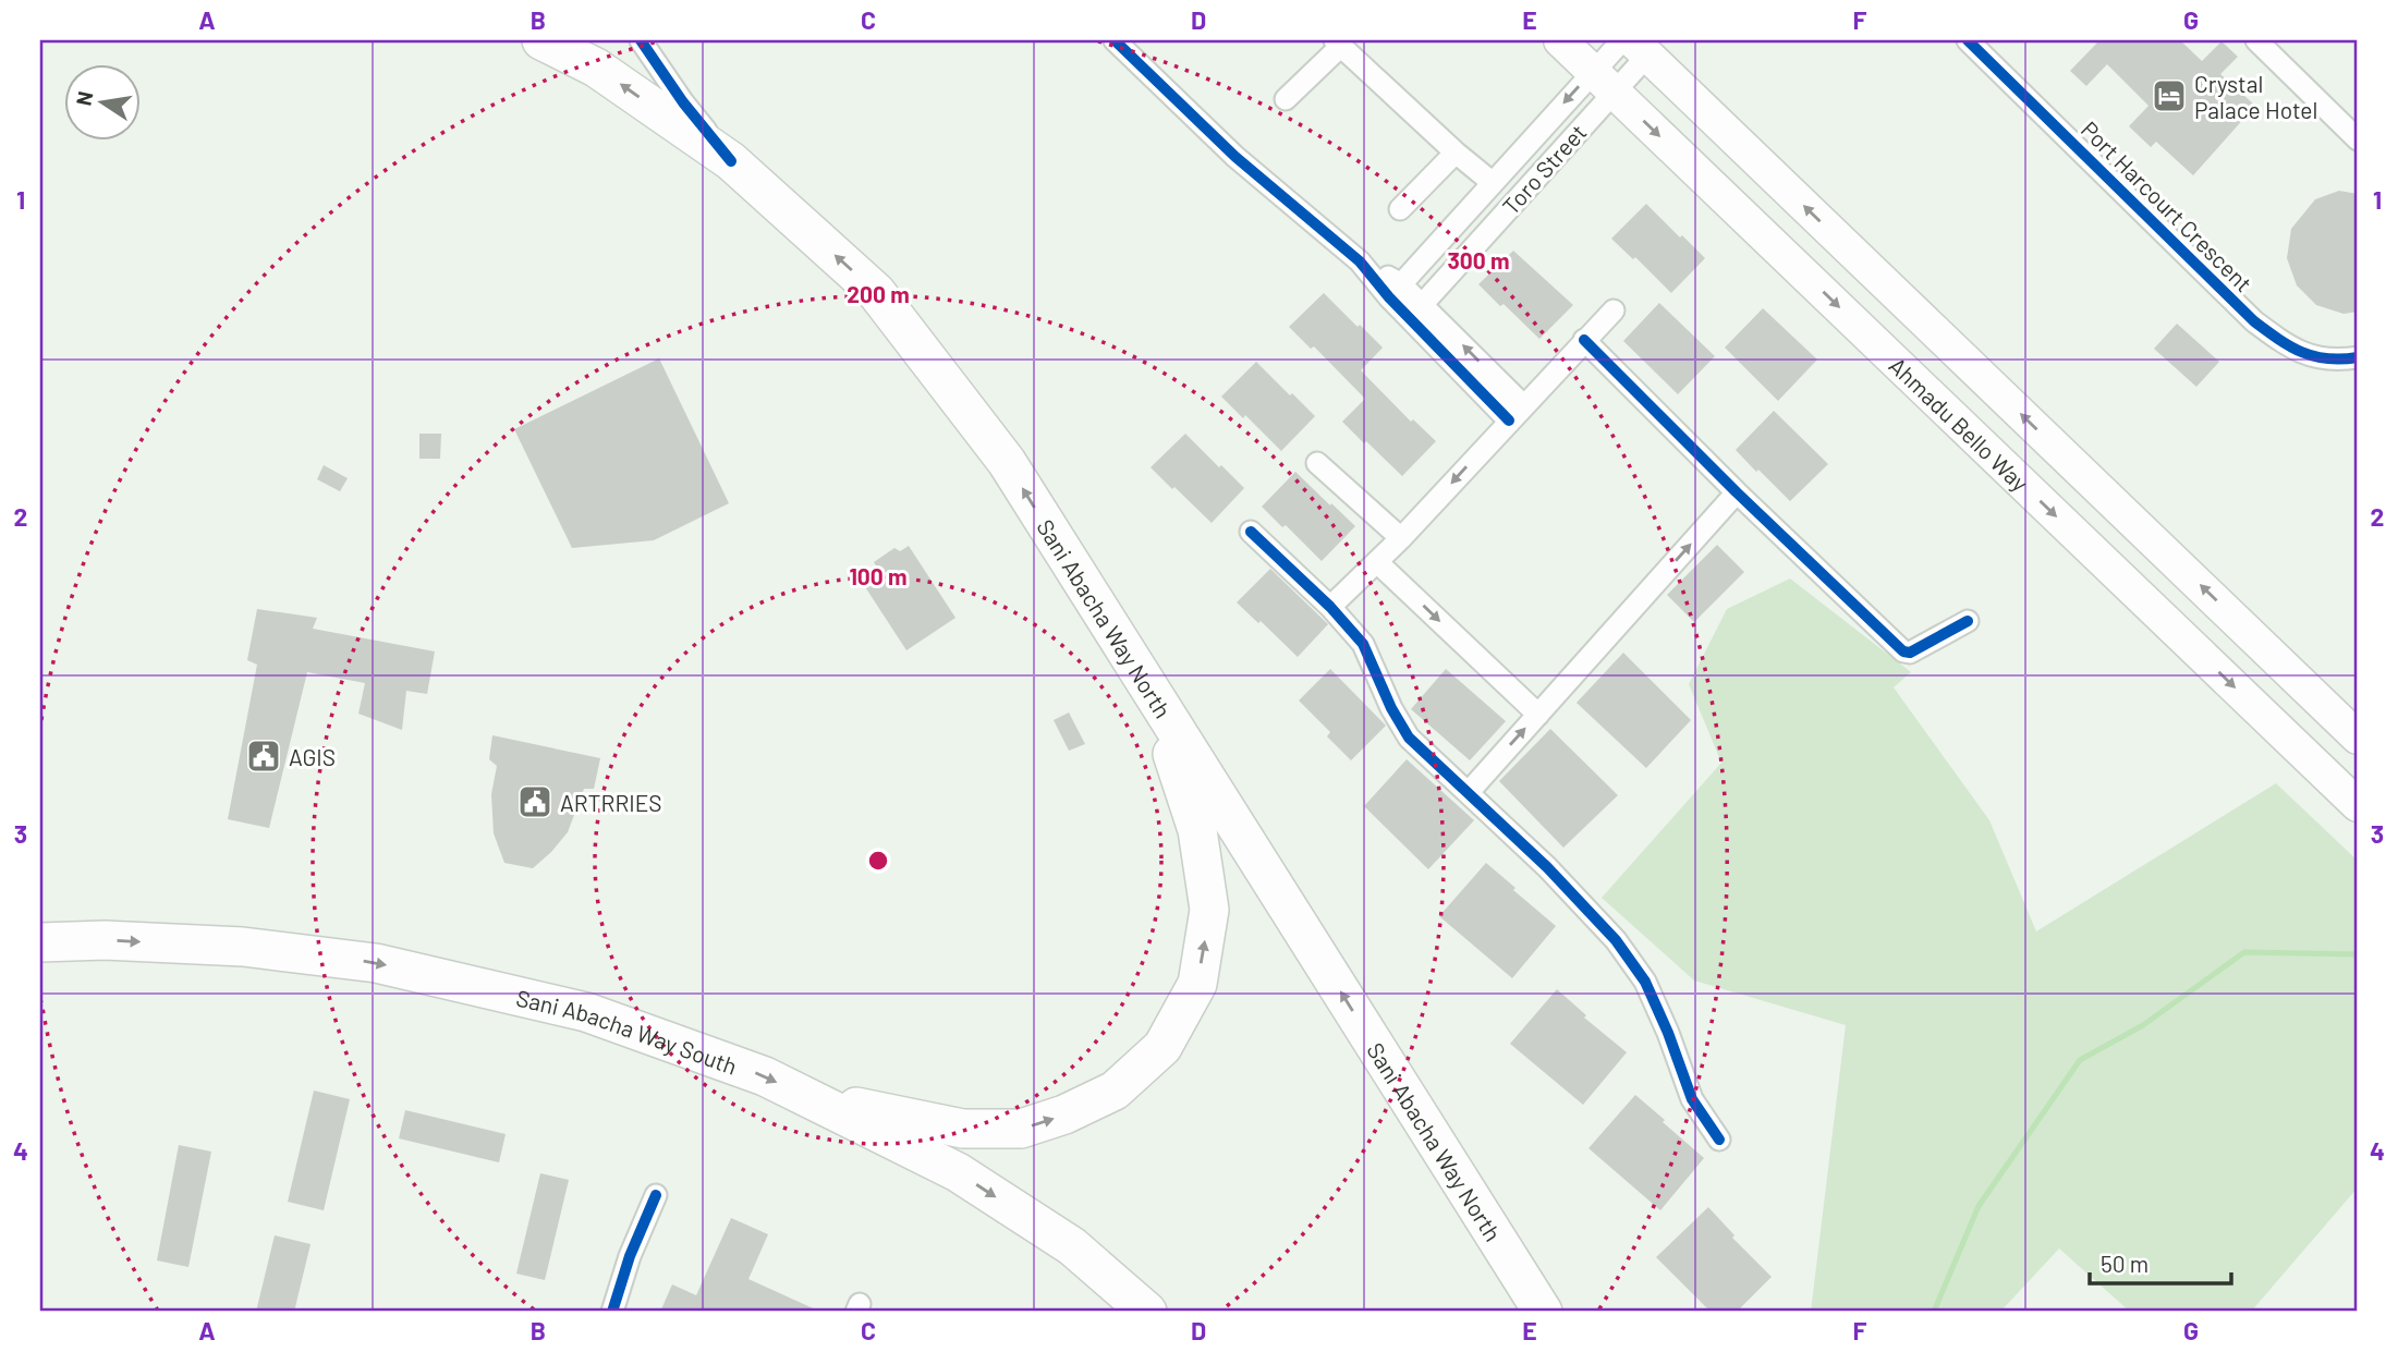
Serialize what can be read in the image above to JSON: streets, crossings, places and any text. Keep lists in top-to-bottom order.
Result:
{
  "streets": {
    "highway": ["Sani Abacha Way North", "Sani Abacha Way South"],
    "main road": ["Ahmadu Bello Way"],
    "street": ["Toro Street", "Port Harcourt Crescent"]
  },
  "crossings": [
    ["Toro Street", "Ahmadu Bello Way"]
  ],
  "one_way": ["Sani Abacha Way North", "Sani Abacha Way South"],
  "places": {
    "hotel": ["Crystal Palace Hotel"],
    "public building": ["AGIS", "ARTRRIES"]
  },
  "scale_bar": "50 m",
  "north": "left",
  "grid": {
    "columns": [
      "A",
      "B",
      "C",
      "D",
      "E",
      "F",
      "G"
    ],
    "rows": [
      "1",
      "2",
      "3",
      "4"
    ]
  },
  "rings": ["300 m", "200 m", "100 m"]
}
